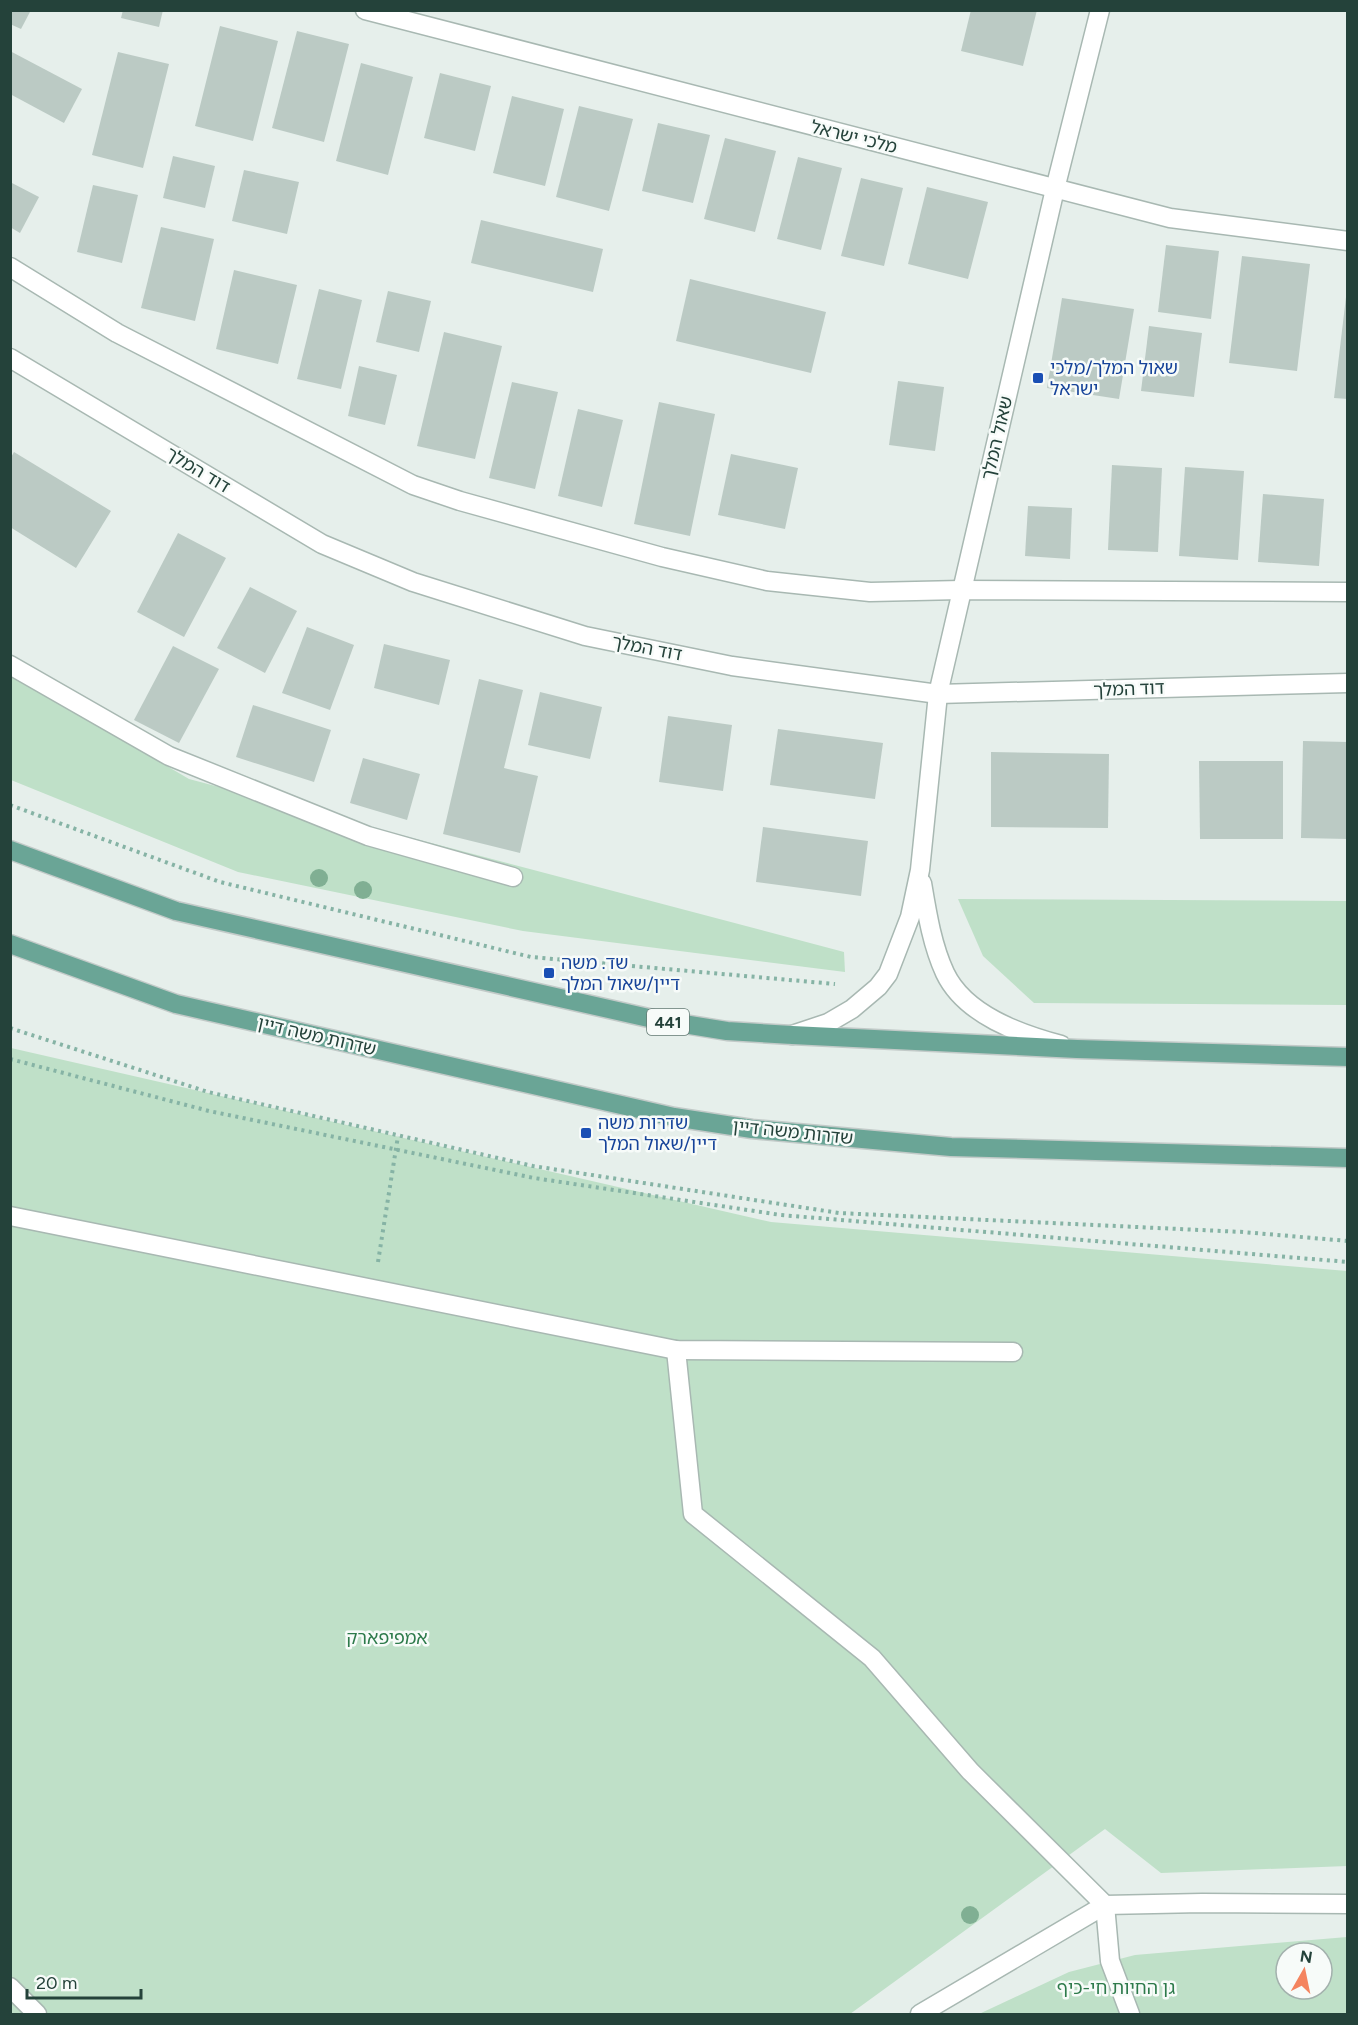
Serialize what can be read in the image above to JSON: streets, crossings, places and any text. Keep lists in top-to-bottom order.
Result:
{
  "streets": {
    "main road": ["441", "שדרות משה דיין"],
    "street": ["מלכי ישראל", "שאול המלך", "דוד המלך"]
  },
  "crossings": [
    ["מלכי ישראל", "שאול המלך"],
    ["שאול המלך", "דוד המלך"],
    ["שאול המלך", "441"]
  ],
  "parks": ["אמפיפארק", "גן החיות חי-כיף"],
  "places": {
    "transit": ["שאול המלך/מלכי ישראל", "שד. משה דיין/שאול המלך", "שדרות משה דיין/שאול המלך"]
  },
  "scale_bar": "20 m",
  "north": "top"
}
